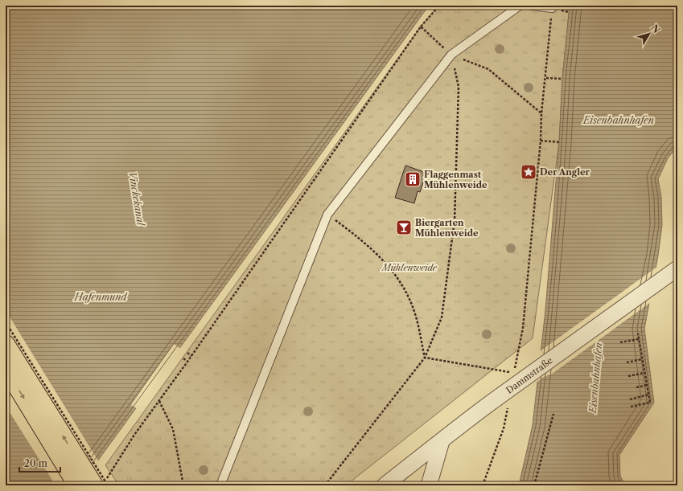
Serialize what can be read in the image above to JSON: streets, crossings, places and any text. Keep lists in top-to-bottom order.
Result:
{
  "streets": {
    "street": ["Dammstraße"]
  },
  "water": ["Eisenbahnhafen", "Vinckekanal", "Hafenmund"],
  "parks": ["Mühlenweide"],
  "places": {
    "place": ["Der Angler"],
    "building": ["Flaggenmast Mühlenweide"],
    "bar": ["Biergarten Mühlenweide"]
  },
  "scale_bar": "20 m",
  "north": "top right"
}
